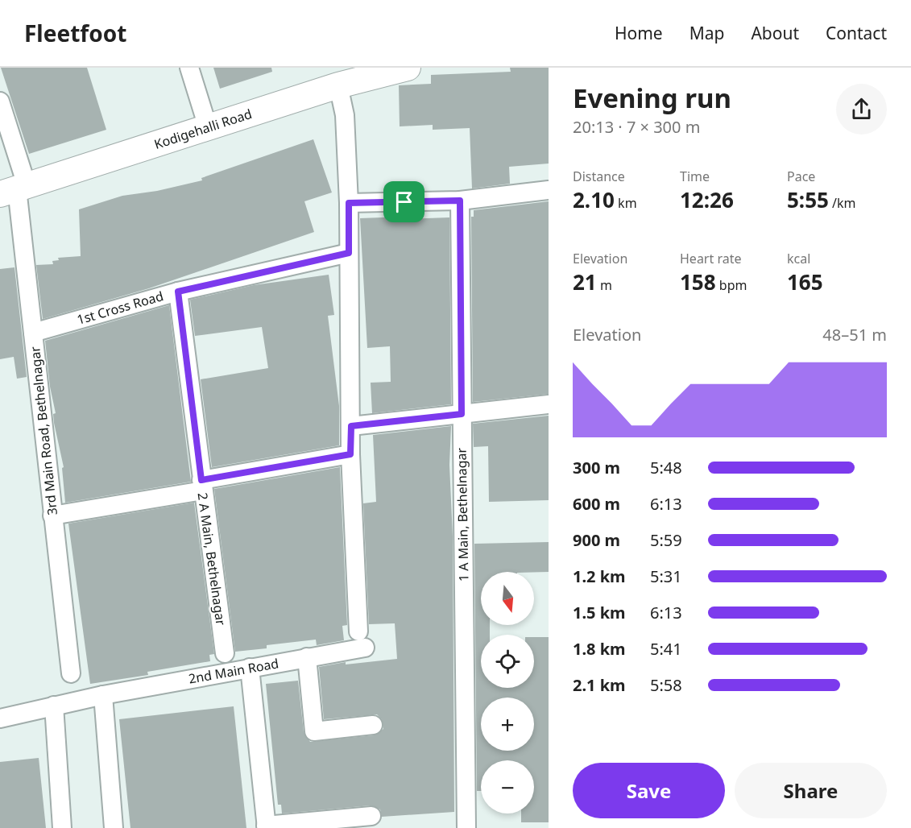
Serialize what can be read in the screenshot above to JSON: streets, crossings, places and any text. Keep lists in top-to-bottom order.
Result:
{
  "streets": {
    "street": [
      "Kodigehalli Road",
      "1st Cross Road",
      "3rd Main Road, Bethelnagar",
      "1 A Main, Bethelnagar",
      "2 A Main, Bethelnagar",
      "2nd Main Road"
    ]
  },
  "crossings": [
    ["Kodigehalli Road", "3rd Main Road, Bethelnagar"],
    ["1st Cross Road", "3rd Main Road, Bethelnagar"],
    ["1st Cross Road", "2 A Main, Bethelnagar"]
  ],
  "north": "bottom",
  "page": {
    "header": "Fleetfoot",
    "nav": [
      "Home",
      "Map",
      "About",
      "Contact"
    ],
    "heading": ["Evening run", "20:13 · 7 × 300 m"],
    "stats": [
      ["Distance", "2.10 km"],
      ["Time", "12:26"],
      ["Pace", "5:55 /km"],
      ["Elevation", "21 m"],
      ["Heart rate", "158 bpm"],
      ["kcal", "165"]
    ],
    "chart": ["Elevation", "48–51 m"],
    "list": [
      {
        "name": "300 m",
        "note": "5:48"
      },
      {
        "name": "600 m",
        "note": "6:13"
      },
      {
        "name": "900 m",
        "note": "5:59"
      },
      {
        "name": "1.2 km",
        "note": "5:31"
      },
      {
        "name": "1.5 km",
        "note": "6:13"
      },
      {
        "name": "1.8 km",
        "note": "5:41"
      },
      {
        "name": "2.1 km",
        "note": "5:58"
      }
    ],
    "map_buttons": ["+", "−"],
    "buttons": ["Save", "Share"]
  }
}
